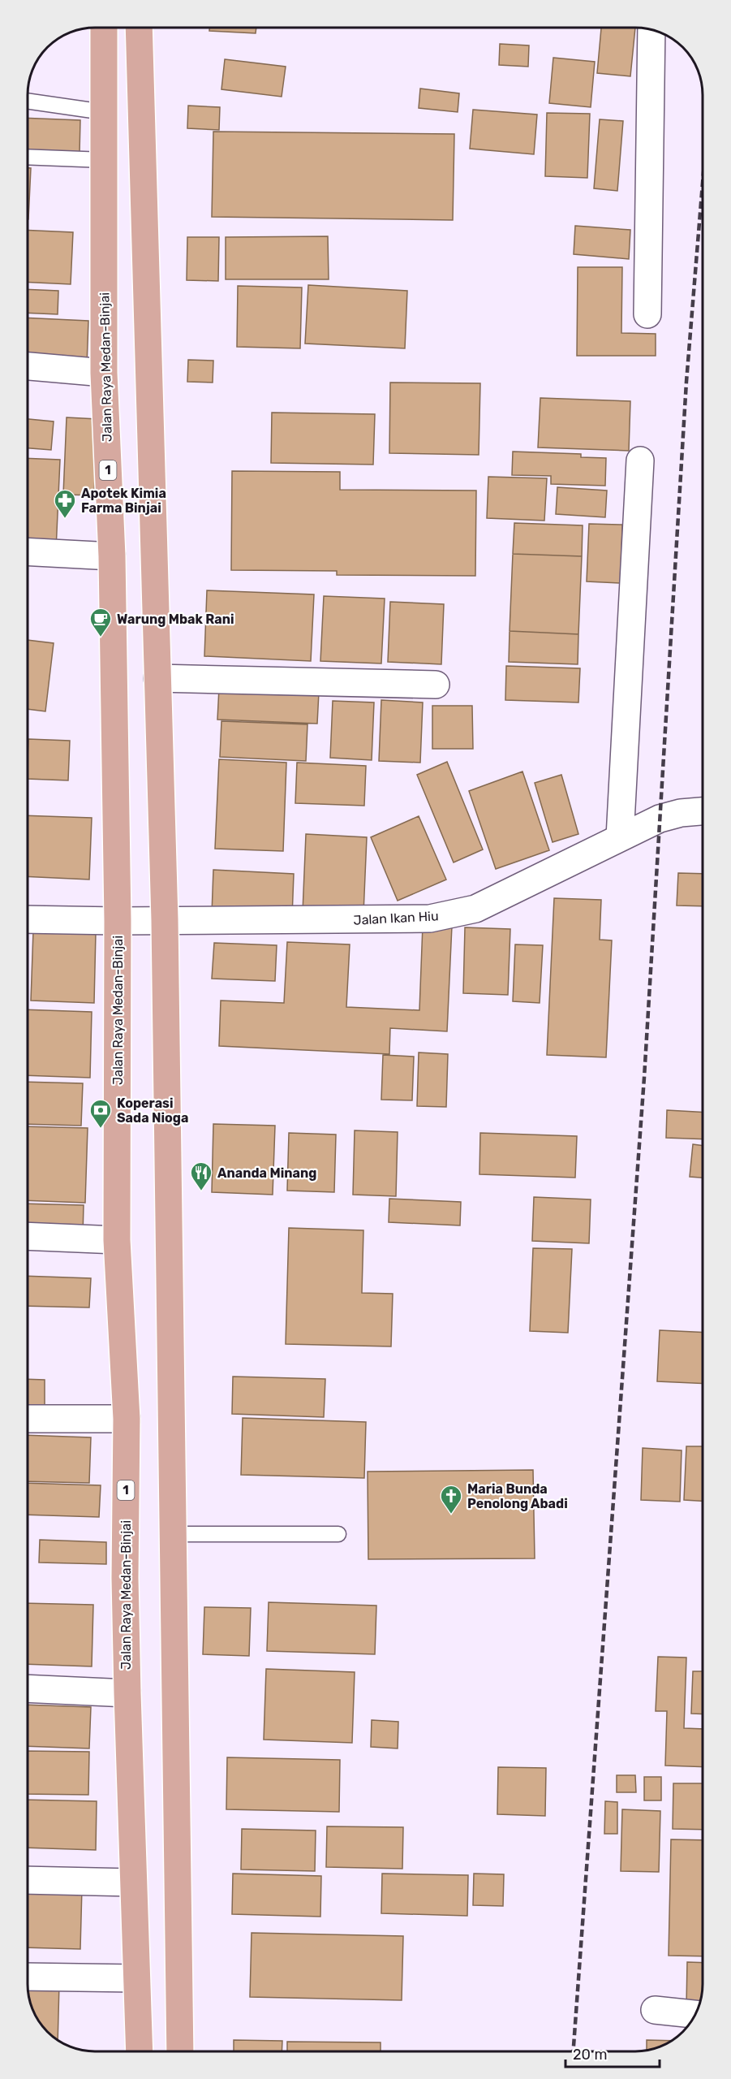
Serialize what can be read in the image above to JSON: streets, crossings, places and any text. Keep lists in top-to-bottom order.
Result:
{
  "streets": {
    "main road": ["Jalan Raya Medan-Binjai", "1"],
    "street": ["Jalan Ikan Hiu"]
  },
  "crossings": [
    ["Jalan Raya Medan-Binjai", "Jalan Ikan Hiu"]
  ],
  "places": {
    "pharmacy": ["Apotek Kimia Farma Binjai"],
    "cafe": ["Warung Mbak Rani"],
    "bank": ["Koperasi Sada Nioga"],
    "restaurant": ["Ananda Minang"],
    "church": ["Maria Bunda Penolong Abadi"]
  },
  "scale_bar": "20 m"
}
